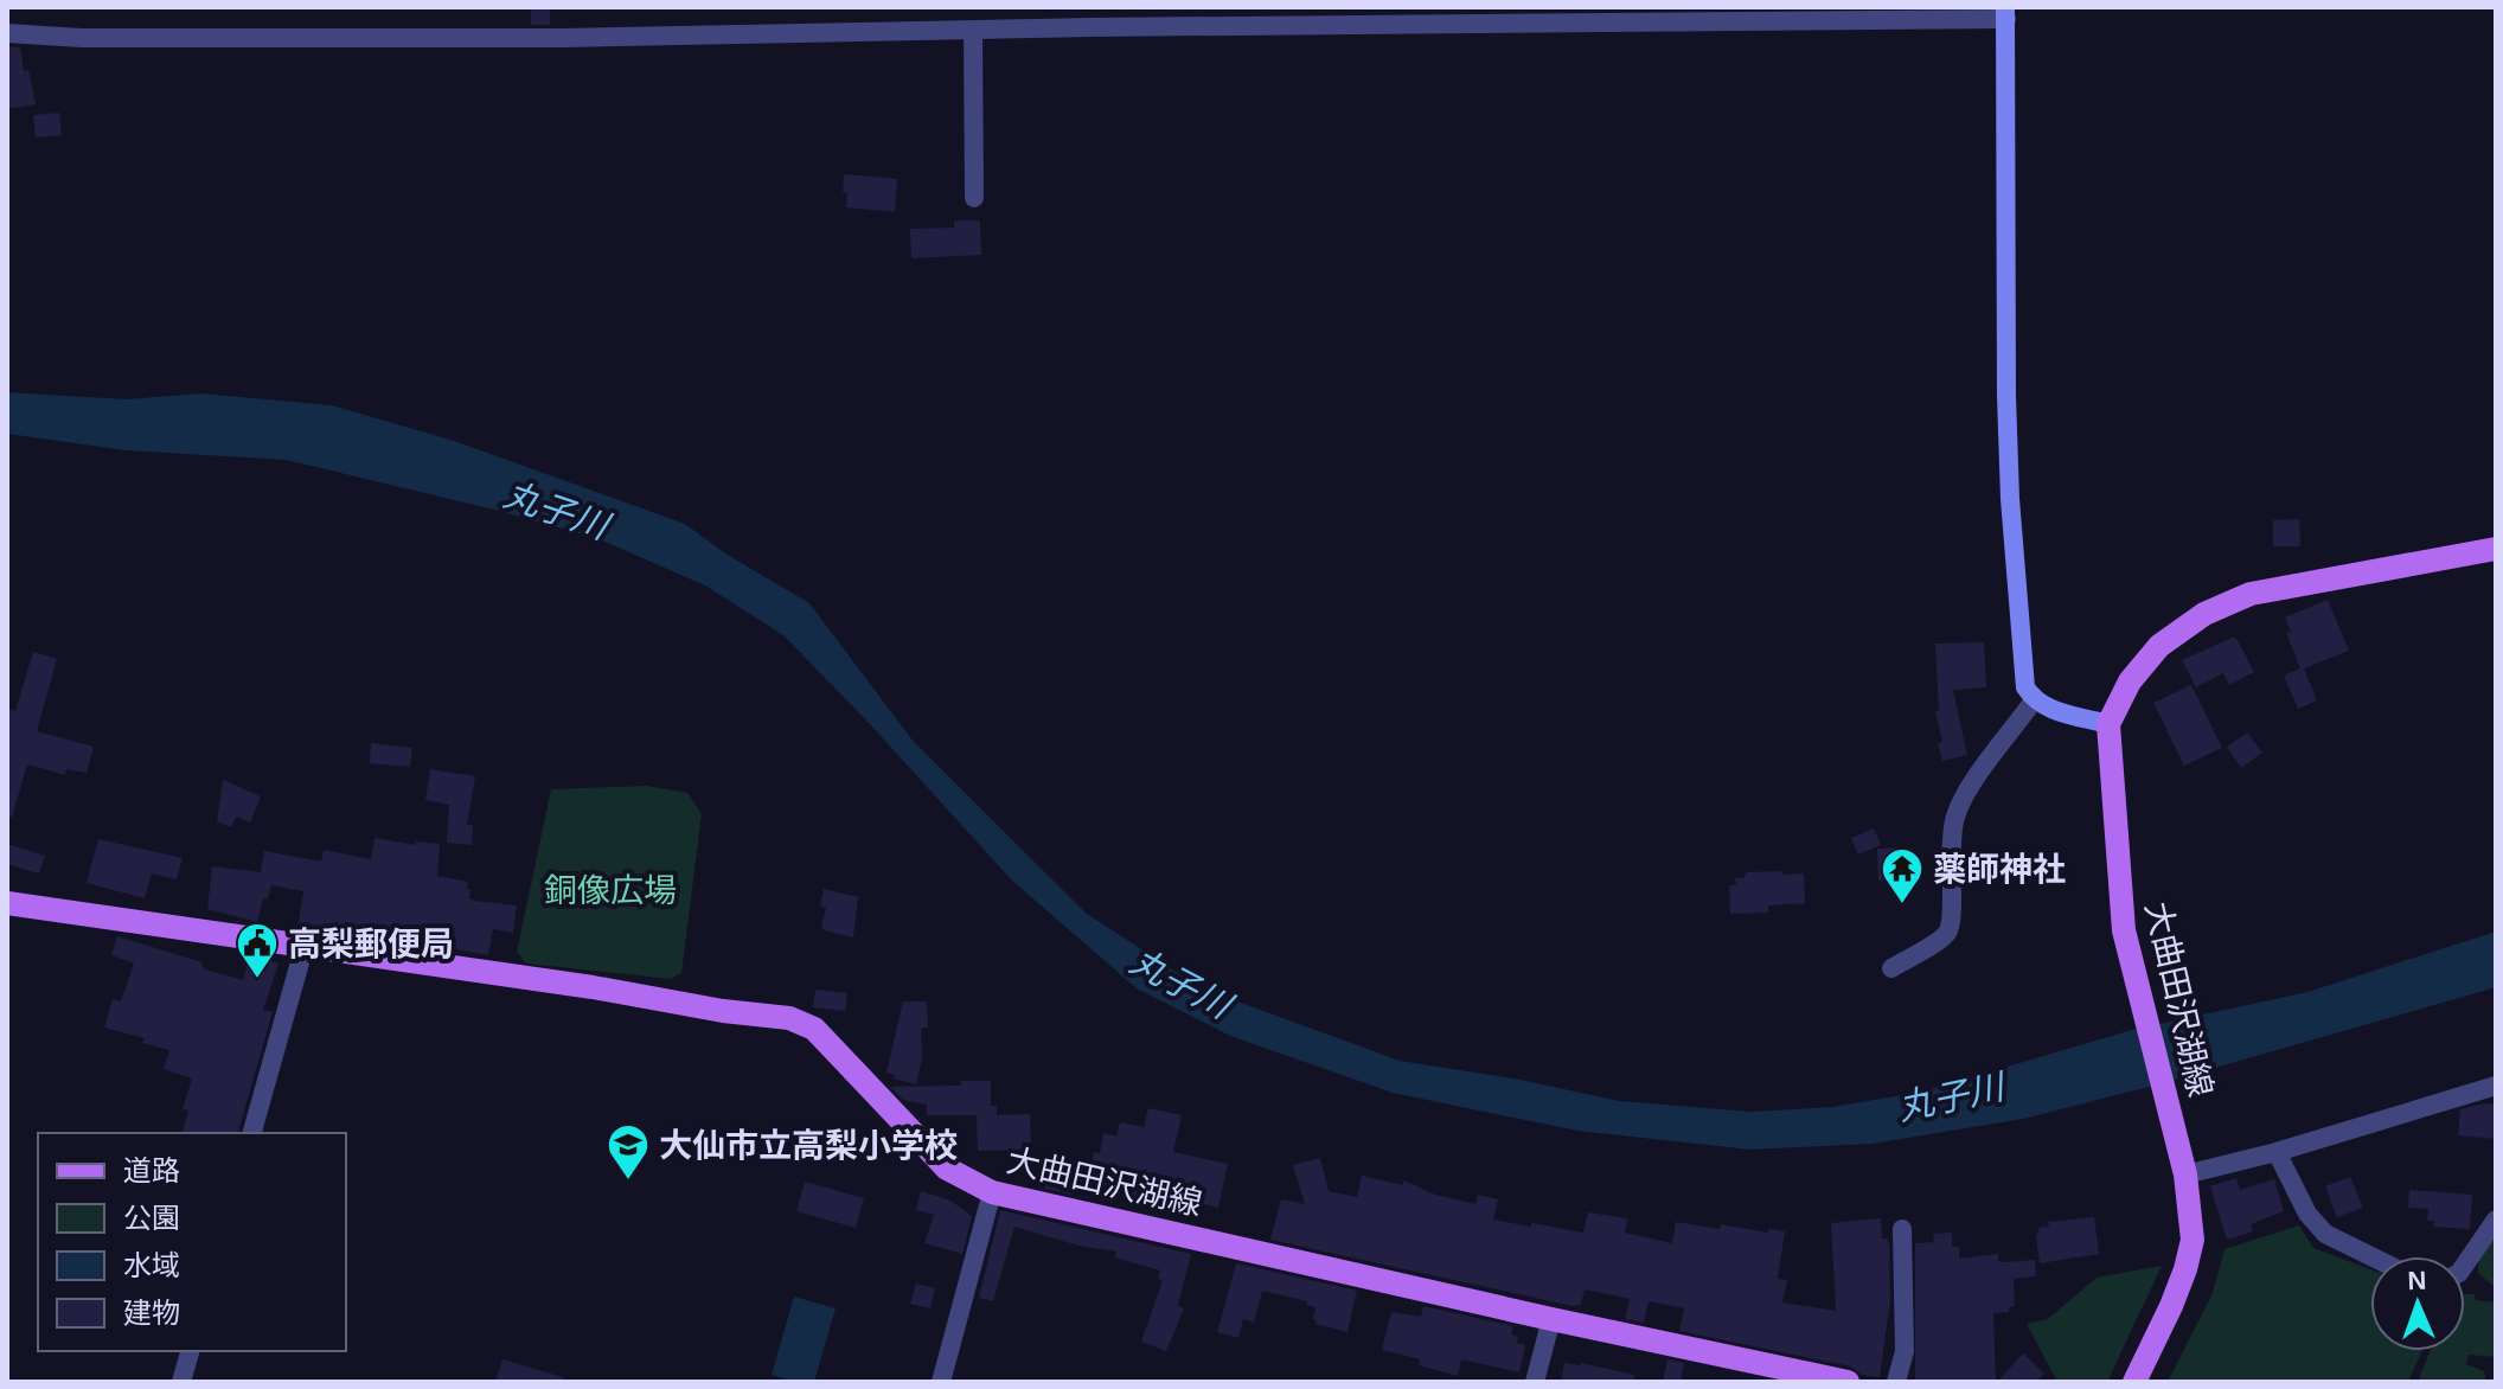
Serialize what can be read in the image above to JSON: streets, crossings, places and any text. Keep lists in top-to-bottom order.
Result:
{
  "streets": {
    "main road": ["大曲田沢湖線"]
  },
  "water": ["丸子川"],
  "parks": ["銅像広場"],
  "places": {
    "temple": ["薬師神社"],
    "public building": ["高梨郵便局"],
    "school or university": ["大仙市立高梨小学校"]
  },
  "legend": [
    "道路",
    "公園",
    "水域",
    "建物"
  ],
  "north": "top"
}
